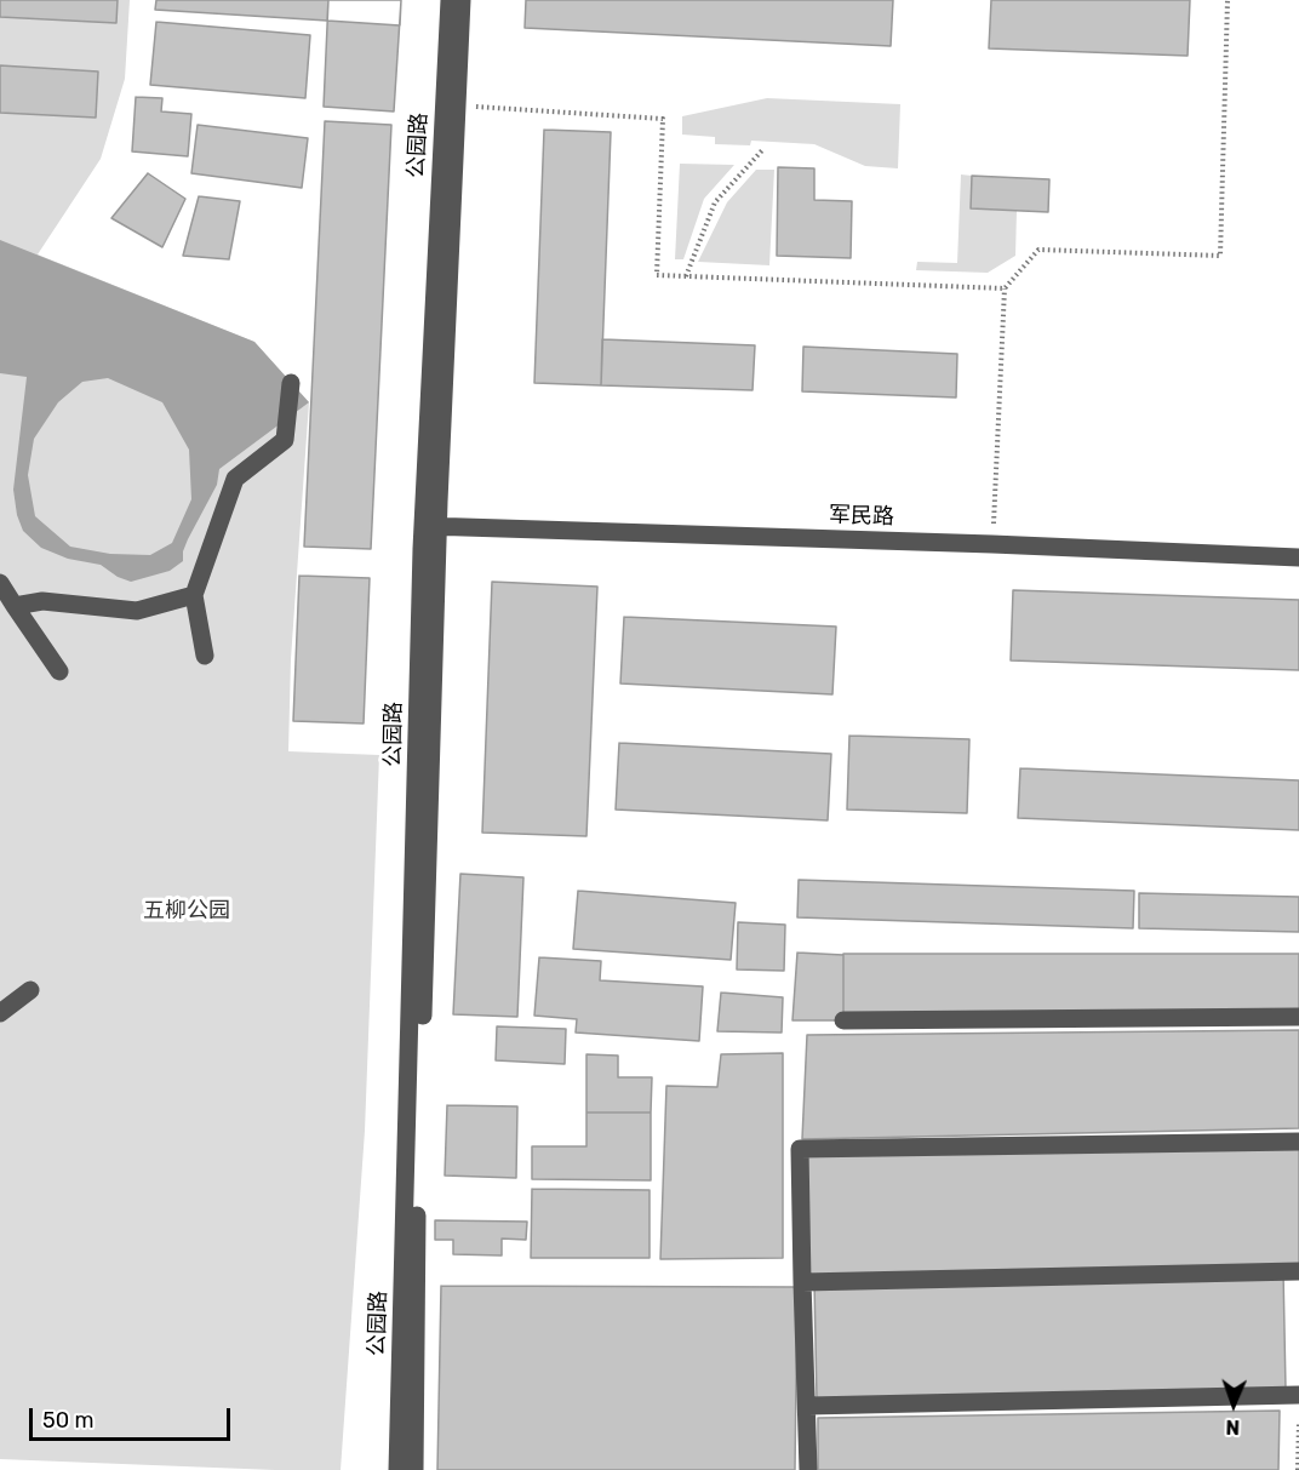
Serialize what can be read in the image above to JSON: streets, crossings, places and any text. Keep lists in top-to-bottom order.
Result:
{
  "streets": {
    "street": ["公园路", "军民路"]
  },
  "crossings": [
    ["公园路", "军民路"]
  ],
  "parks": ["五柳公园"],
  "scale_bar": "50 m",
  "north": "bottom"
}
